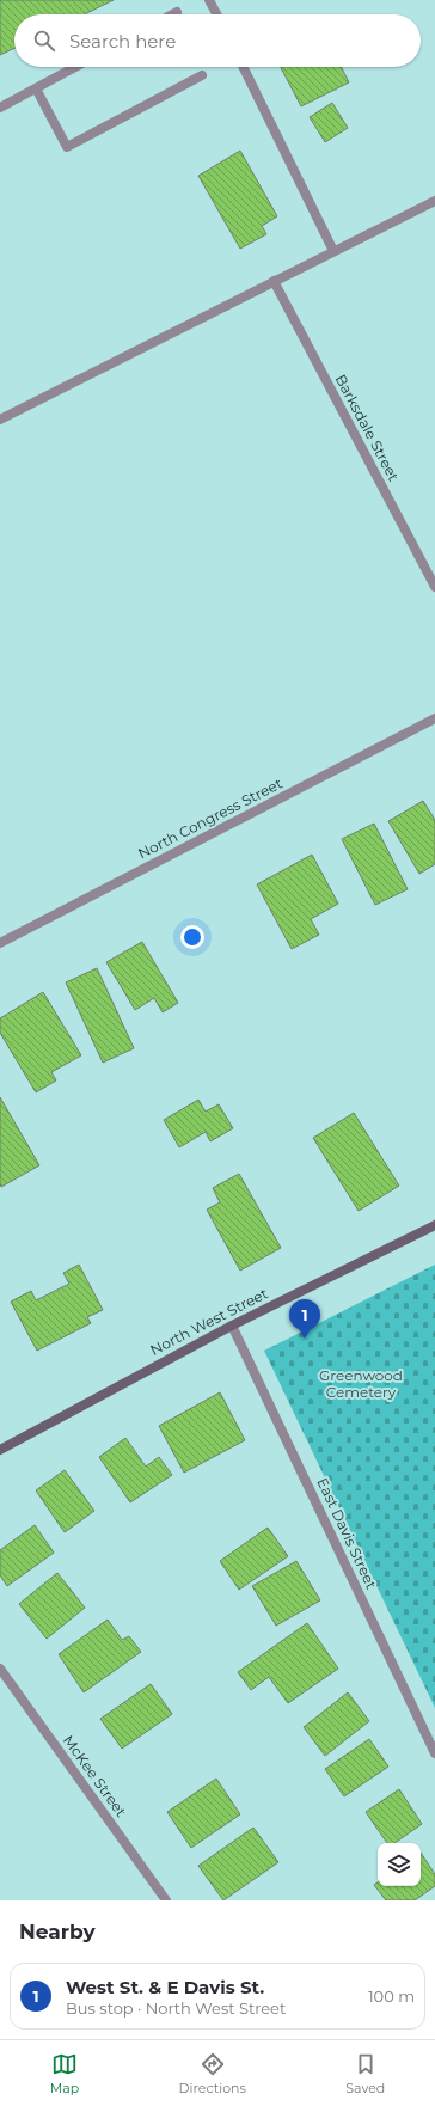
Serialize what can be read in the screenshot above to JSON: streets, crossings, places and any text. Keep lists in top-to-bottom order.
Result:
{
  "streets": {
    "street": [
      "Barksdale Street",
      "North Congress Street",
      "North West Street",
      "East Davis Street",
      "McKee Street"
    ]
  },
  "crossings": [
    ["North West Street", "East Davis Street"]
  ],
  "parks": ["Greenwood Cemetery"],
  "page": {
    "search": "Search here",
    "pins": "1",
    "heading": "Nearby",
    "list": [
      {
        "mark": "1",
        "name": "West St. & E Davis St.",
        "note": "Bus stop · North West Street",
        "value": "100 m"
      }
    ],
    "nav": ["Map", "Directions", "Saved"]
  }
}
